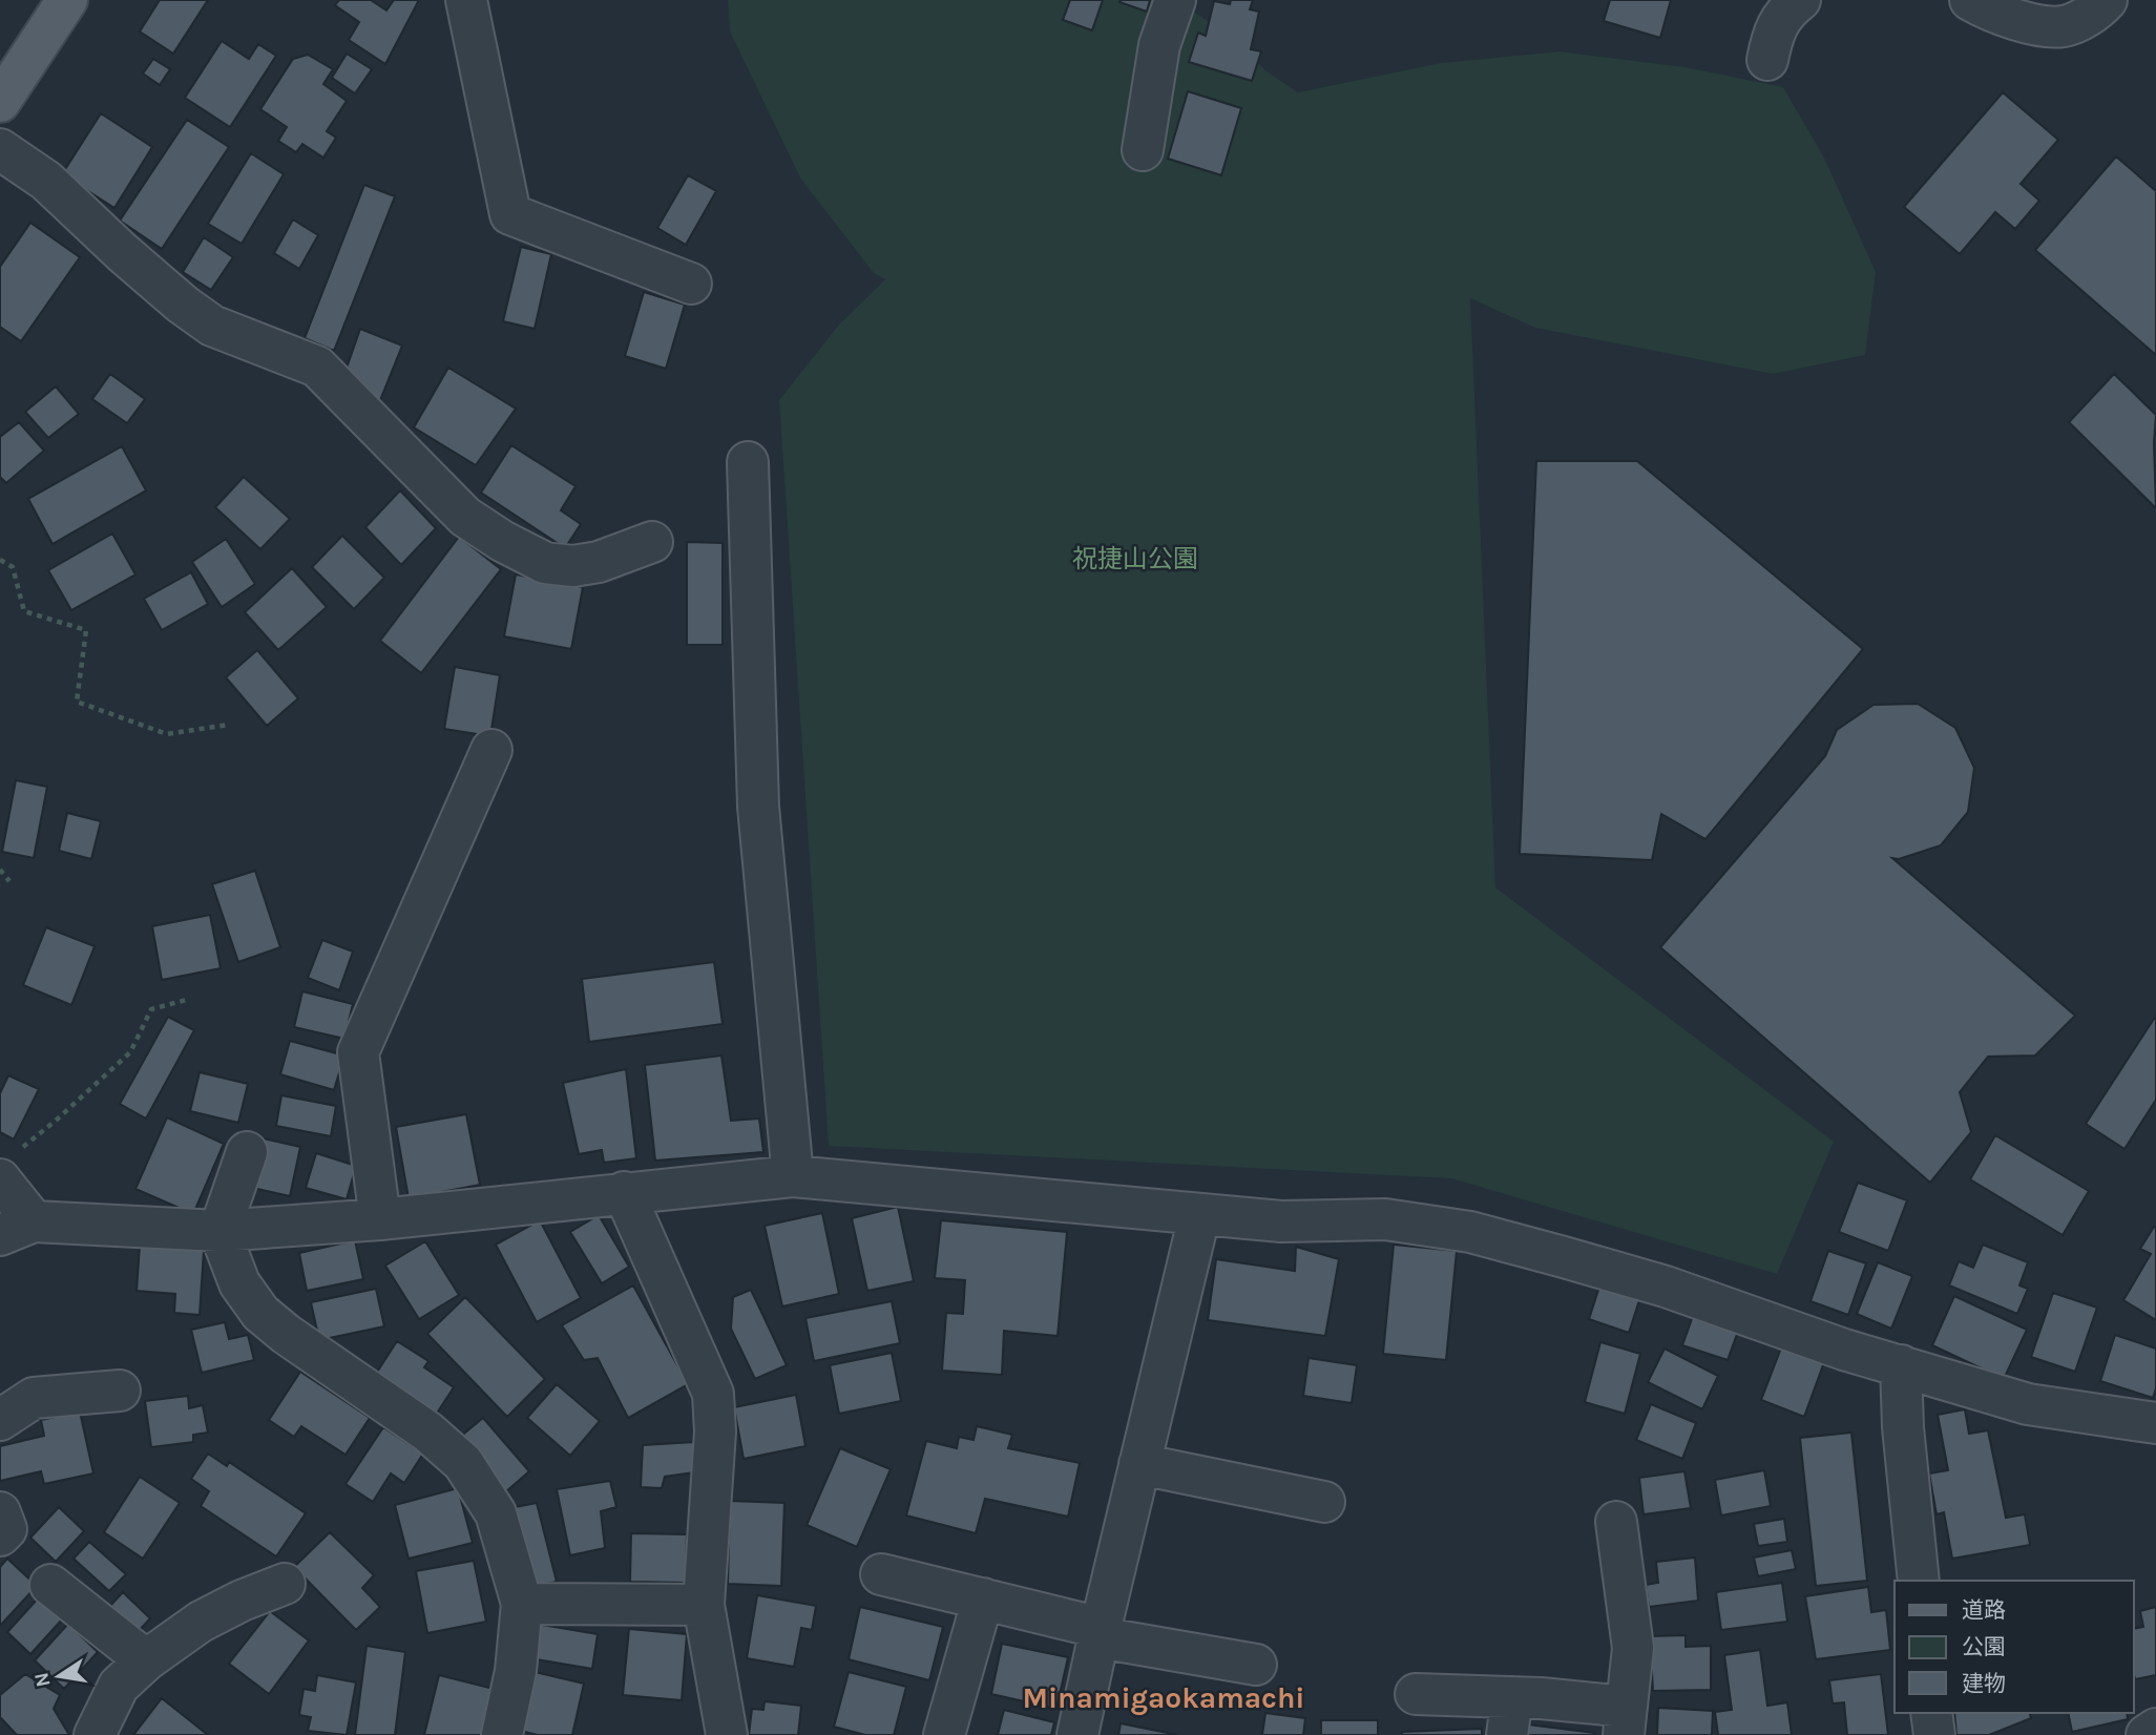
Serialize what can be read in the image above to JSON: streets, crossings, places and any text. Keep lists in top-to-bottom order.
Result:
{
  "districts": ["Minamigaokamachi"],
  "parks": ["祝捷山公園"],
  "legend": ["道路", "公園", "建物"],
  "north": "left"
}
